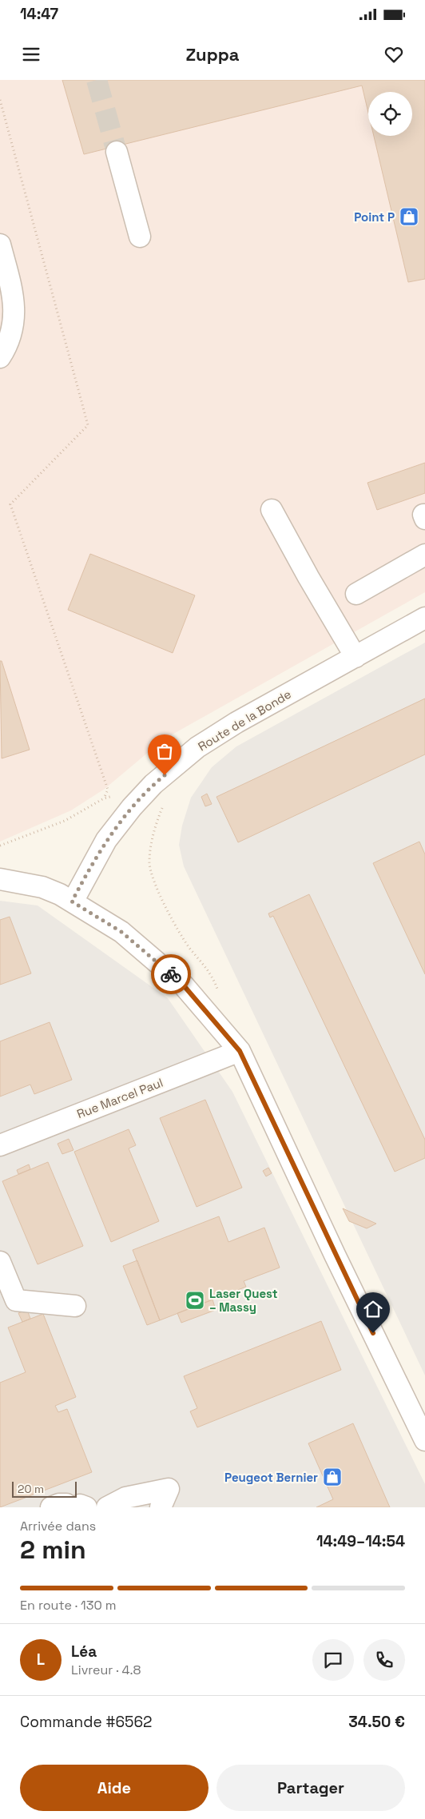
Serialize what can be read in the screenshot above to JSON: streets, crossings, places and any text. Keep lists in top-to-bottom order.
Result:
{
  "streets": {
    "street": ["Route de la Bonde", "Rue Marcel Paul"]
  },
  "places": {
    "shop": ["Point P", "Peugeot Bernier"],
    "sports": ["Laser Quest – Massy"]
  },
  "scale_bar": "20 m",
  "page": {
    "status": "14:47",
    "header": "Zuppa",
    "scale": "20 m",
    "heading": ["2 min", "Arrivée dans", "14:49–14:54"],
    "panel": [
      "Léa",
      "Livreur · 4.8",
      "Commande #6562",
      "34.50 €"
    ],
    "bar": "En route · 130 m",
    "round": "L",
    "buttons": ["Aide", "Partager"]
  }
}
